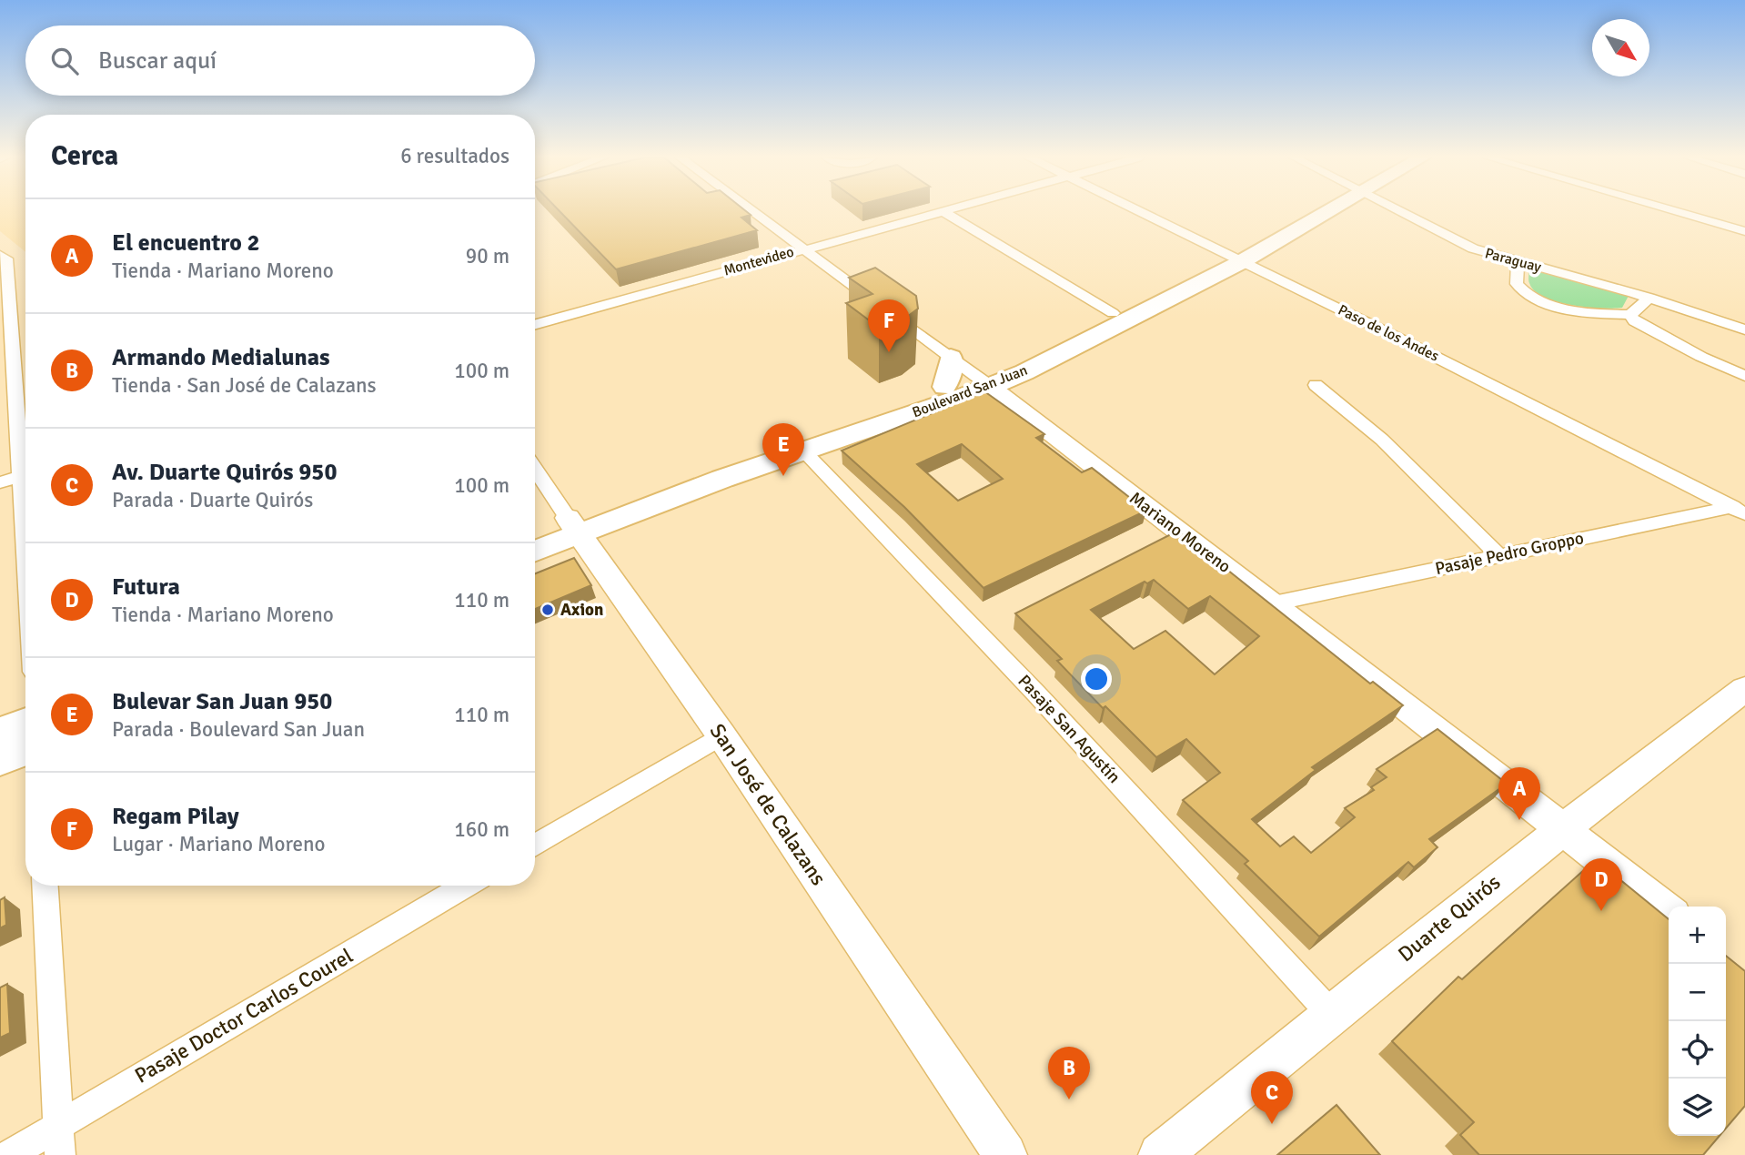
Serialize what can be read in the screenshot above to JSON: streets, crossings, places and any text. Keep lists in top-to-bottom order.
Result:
{
  "streets": {
    "main road": ["Boulevard San Juan"],
    "street": [
      "Paraguay",
      "Montevideo",
      "Paso de los Andes",
      "Mariano Moreno",
      "Pasaje Pedro Groppo",
      "Pasaje San Agustín",
      "San José de Calazans",
      "Duarte Quirós",
      "Pasaje Doctor Carlos Courel"
    ]
  },
  "crossings": [
    ["Montevideo", "Mariano Moreno"],
    ["Paso de los Andes", "Boulevard San Juan"],
    ["Paso de los Andes", "Pasaje Pedro Groppo"],
    ["Boulevard San Juan", "Mariano Moreno"],
    ["Boulevard San Juan", "Pasaje San Agustín"],
    ["Boulevard San Juan", "San José de Calazans"],
    ["Mariano Moreno", "Pasaje Pedro Groppo"],
    ["Mariano Moreno", "Duarte Quirós"],
    ["Pasaje San Agustín", "Duarte Quirós"]
  ],
  "places": ["Axion"],
  "north": "bottom right",
  "page": {
    "search": "Buscar aquí",
    "heading": ["Cerca", "6 resultados"],
    "list": [
      {
        "mark": "A",
        "name": "El encuentro 2",
        "note": "Tienda · Mariano Moreno",
        "value": "90 m"
      },
      {
        "mark": "B",
        "name": "Armando Medialunas",
        "note": "Tienda · San José de Calazans",
        "value": "100 m"
      },
      {
        "mark": "C",
        "name": "Av. Duarte Quirós 950",
        "note": "Parada · Duarte Quirós",
        "value": "100 m"
      },
      {
        "mark": "D",
        "name": "Futura",
        "note": "Tienda · Mariano Moreno",
        "value": "110 m"
      },
      {
        "mark": "E",
        "name": "Bulevar San Juan 950",
        "note": "Parada · Boulevard San Juan",
        "value": "110 m"
      },
      {
        "mark": "F",
        "name": "Regam Pilay",
        "note": "Lugar · Mariano Moreno",
        "value": "160 m"
      }
    ],
    "pins": [
      "F",
      "E",
      "A",
      "D",
      "B",
      "C"
    ],
    "map_buttons": ["+", "−"]
  }
}
